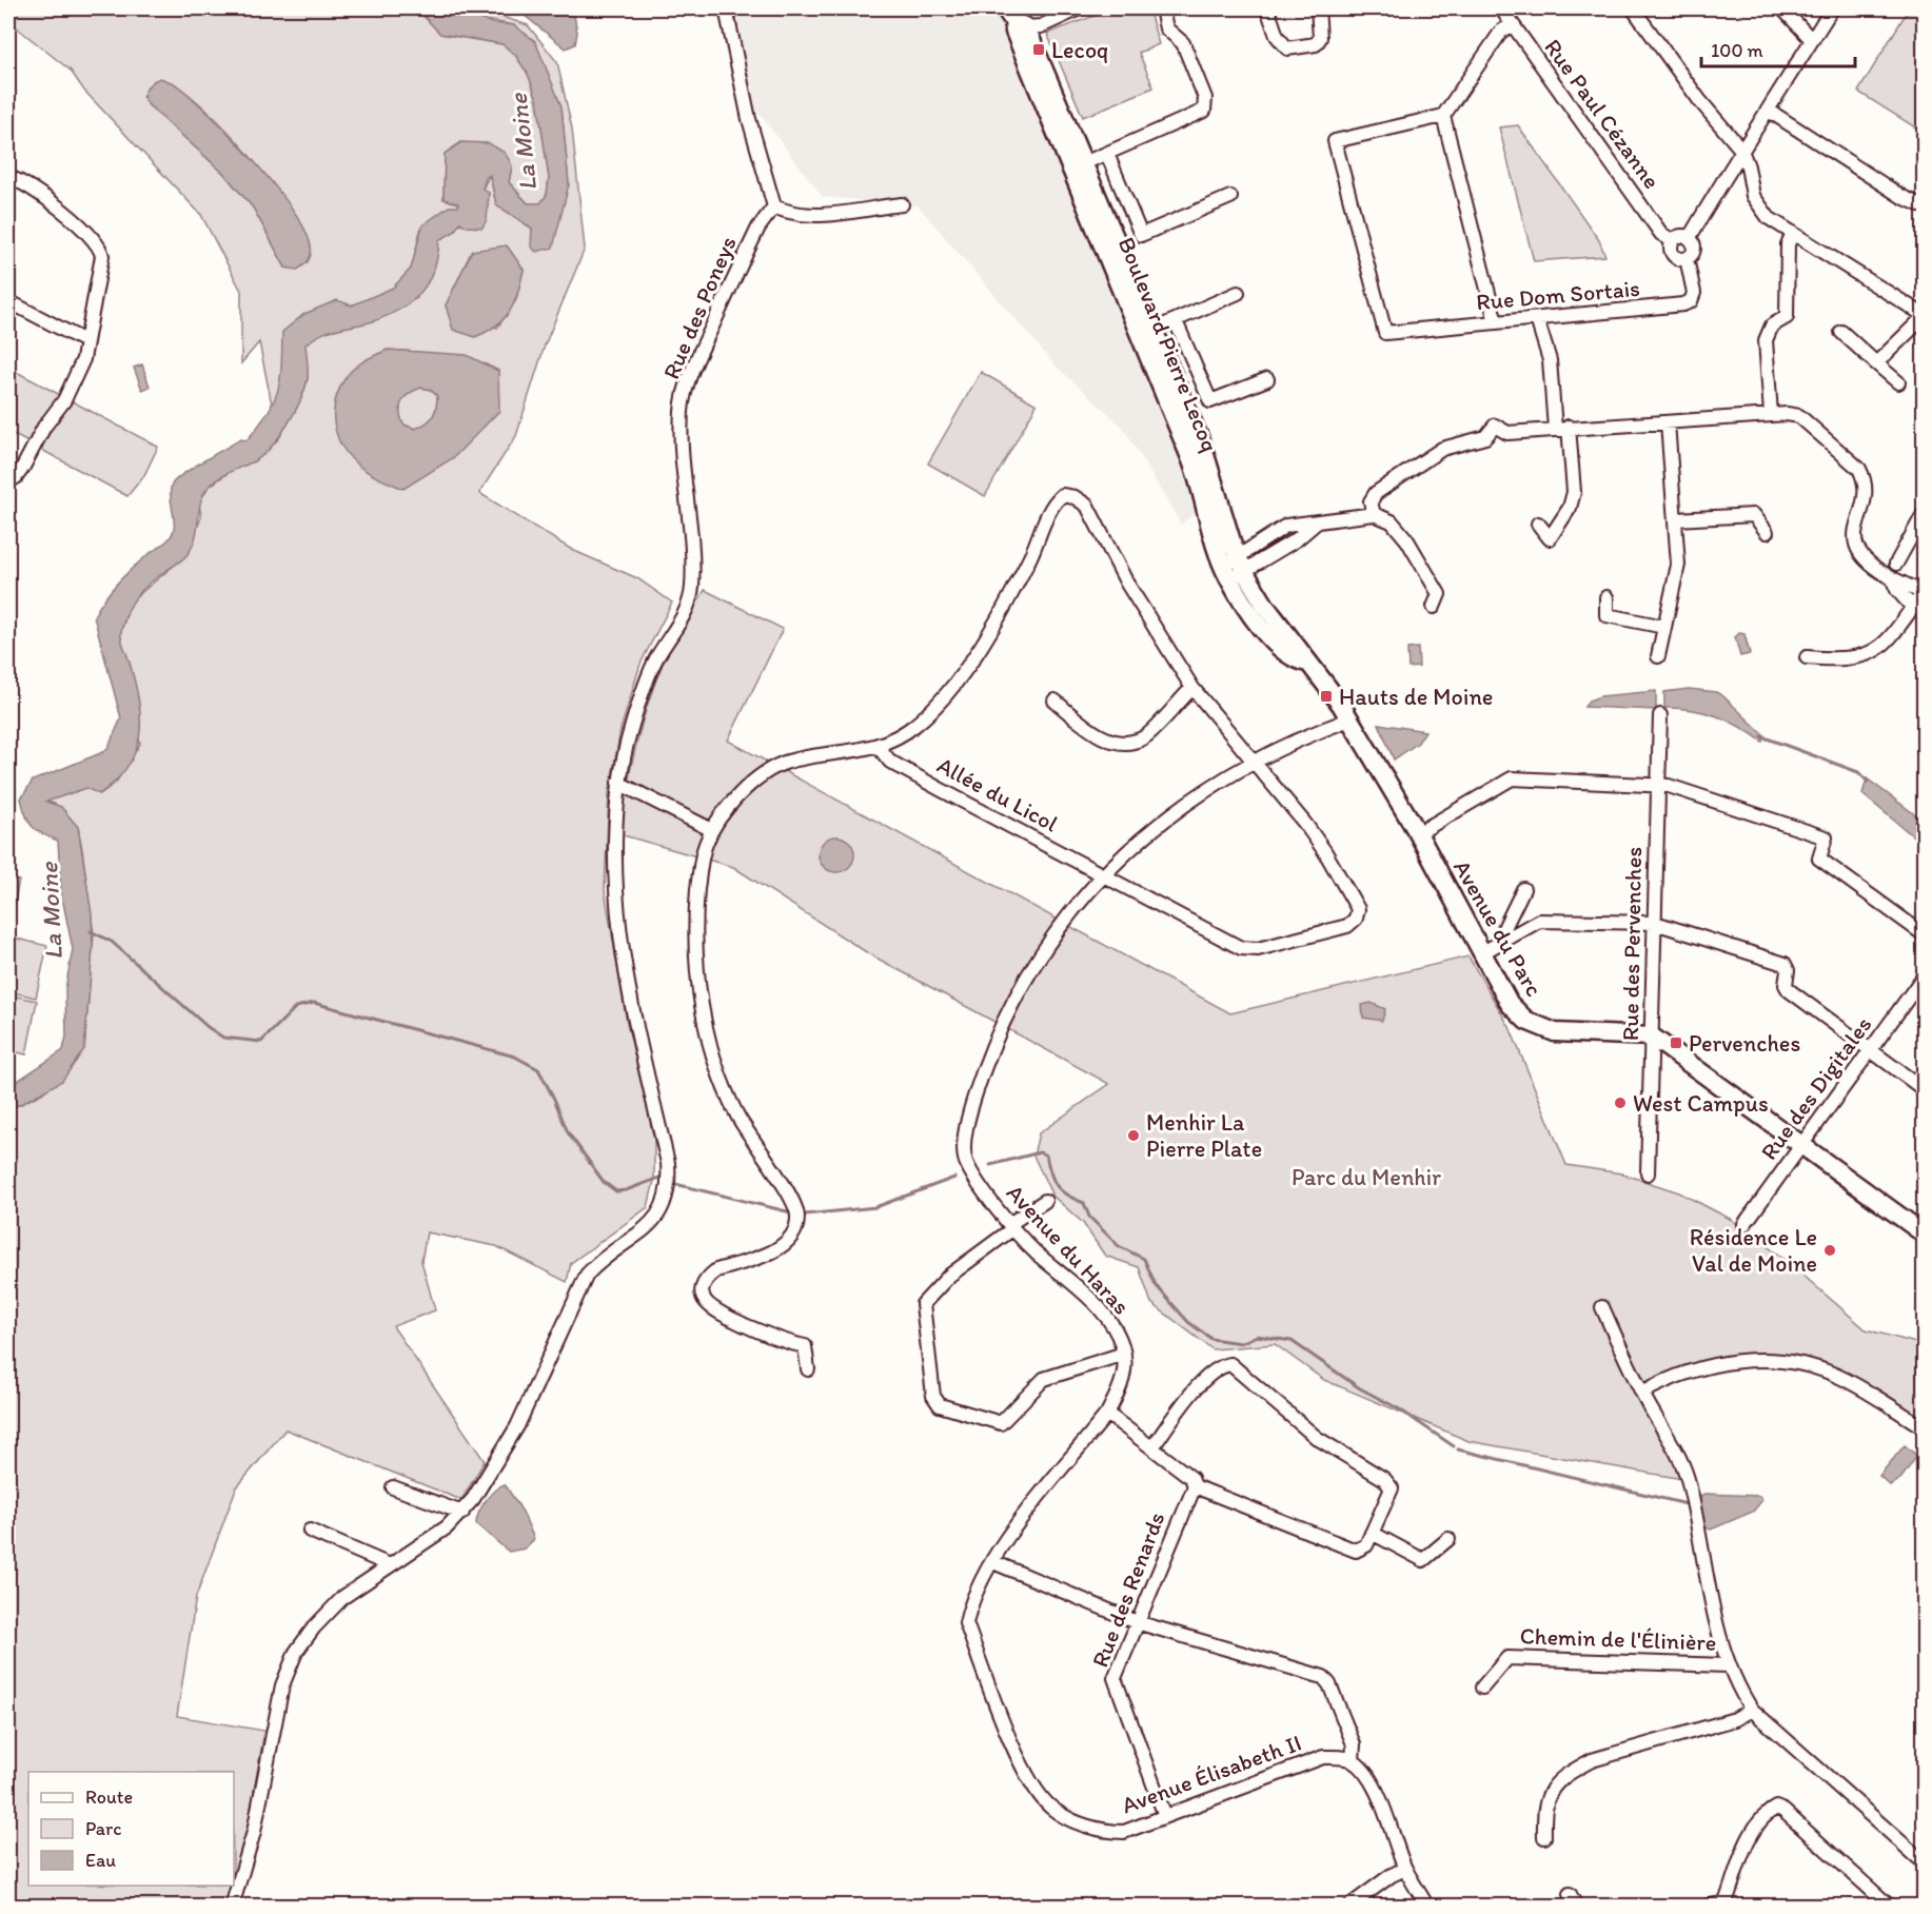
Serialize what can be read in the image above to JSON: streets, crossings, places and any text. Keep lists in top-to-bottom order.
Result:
{
  "streets": {
    "street": [
      "Rue Paul Cézanne",
      "Rue Dom Sortais",
      "Rue des Poneys",
      "Boulevard Pierre Lecoq",
      "Allée du Licol",
      "Avenue du Parc",
      "Rue des Pervenches",
      "Rue des Digitales",
      "Avenue du Haras",
      "Rue des Renards",
      "Chemin de l'Élinière",
      "Avenue Élisabeth II"
    ]
  },
  "crossings": [
    ["Rue Paul Cézanne", "Rue Dom Sortais"],
    ["Boulevard Pierre Lecoq", "Avenue du Parc"],
    ["Boulevard Pierre Lecoq", "Avenue du Haras"],
    ["Allée du Licol", "Avenue du Haras"],
    ["Avenue du Parc", "Rue des Pervenches"],
    ["Avenue du Parc", "Avenue du Haras"],
    ["Avenue du Haras", "Avenue Élisabeth II"],
    ["Rue des Renards", "Avenue Élisabeth II"]
  ],
  "water": ["La Moine"],
  "parks": ["Parc du Menhir"],
  "places": {
    "transit": ["Lecoq", "Hauts de Moine", "Pervenches"],
    "other": ["West Campus", "Menhir La Pierre Plate", "Résidence Le Val de Moine"]
  },
  "legend": ["Route", "Parc", "Eau"],
  "scale_bar": "100 m"
}
